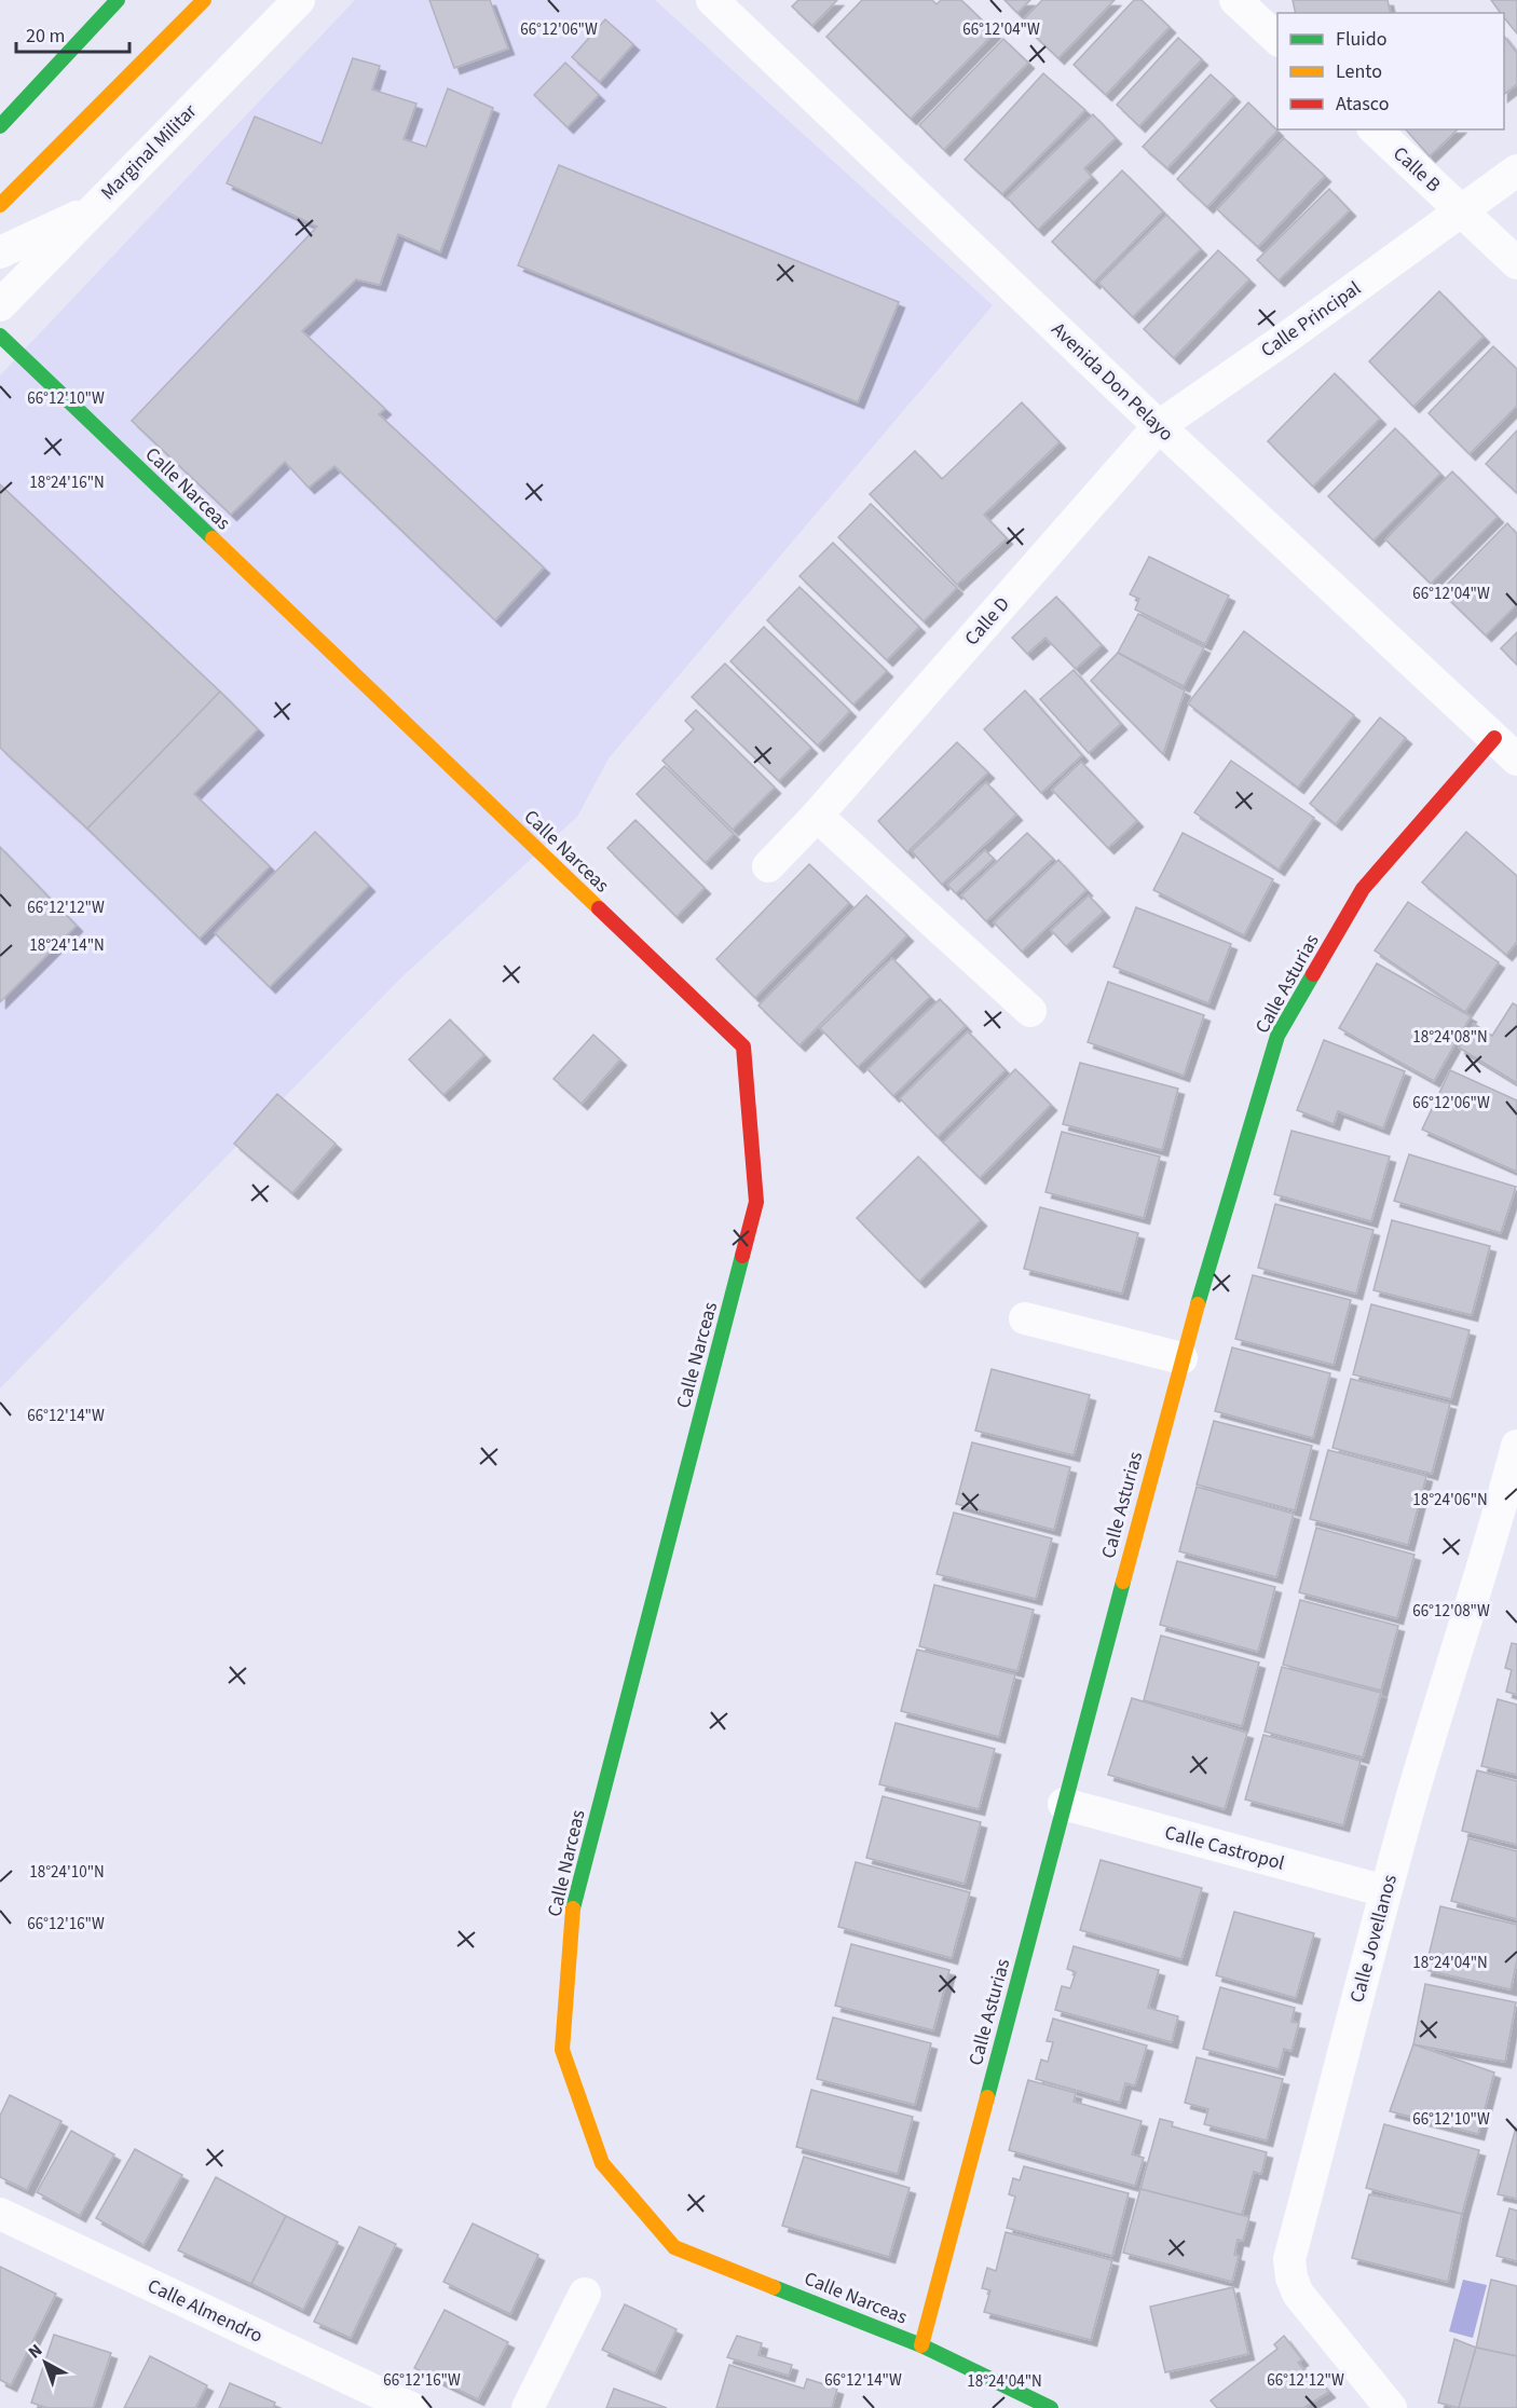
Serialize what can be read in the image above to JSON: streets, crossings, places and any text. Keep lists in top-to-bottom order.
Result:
{
  "streets": {
    "street": [
      "Marginal Militar",
      "Calle B",
      "Calle Principal",
      "Avenida Don Pelayo",
      "Calle Narceas",
      "Calle D",
      "Calle Asturias",
      "Calle Castropol",
      "Calle Jovellanos",
      "Calle Almendro"
    ]
  },
  "crossings": [
    ["Calle B", "Calle Principal"],
    ["Calle Principal", "Avenida Don Pelayo"],
    ["Calle Principal", "Calle D"],
    ["Avenida Don Pelayo", "Calle D"],
    ["Avenida Don Pelayo", "Calle Asturias"],
    ["Calle Narceas", "Calle Asturias"],
    ["Calle Asturias", "Calle Castropol"],
    ["Calle Castropol", "Calle Jovellanos"]
  ],
  "legend": ["Fluido", "Lento", "Atasco"],
  "scale_bar": "20 m",
  "north": "top left",
  "coordinates": [
    "66°12'06\"W",
    "66°12'04\"W",
    "66°12'10\"W",
    "18°24'16\"N",
    "66°12'12\"W",
    "18°24'14\"N",
    "18°24'08\"N",
    "66°12'14\"W",
    "18°24'06\"N",
    "66°12'08\"W",
    "18°24'10\"N",
    "66°12'16\"W",
    "18°24'04\"N"
  ]
}
